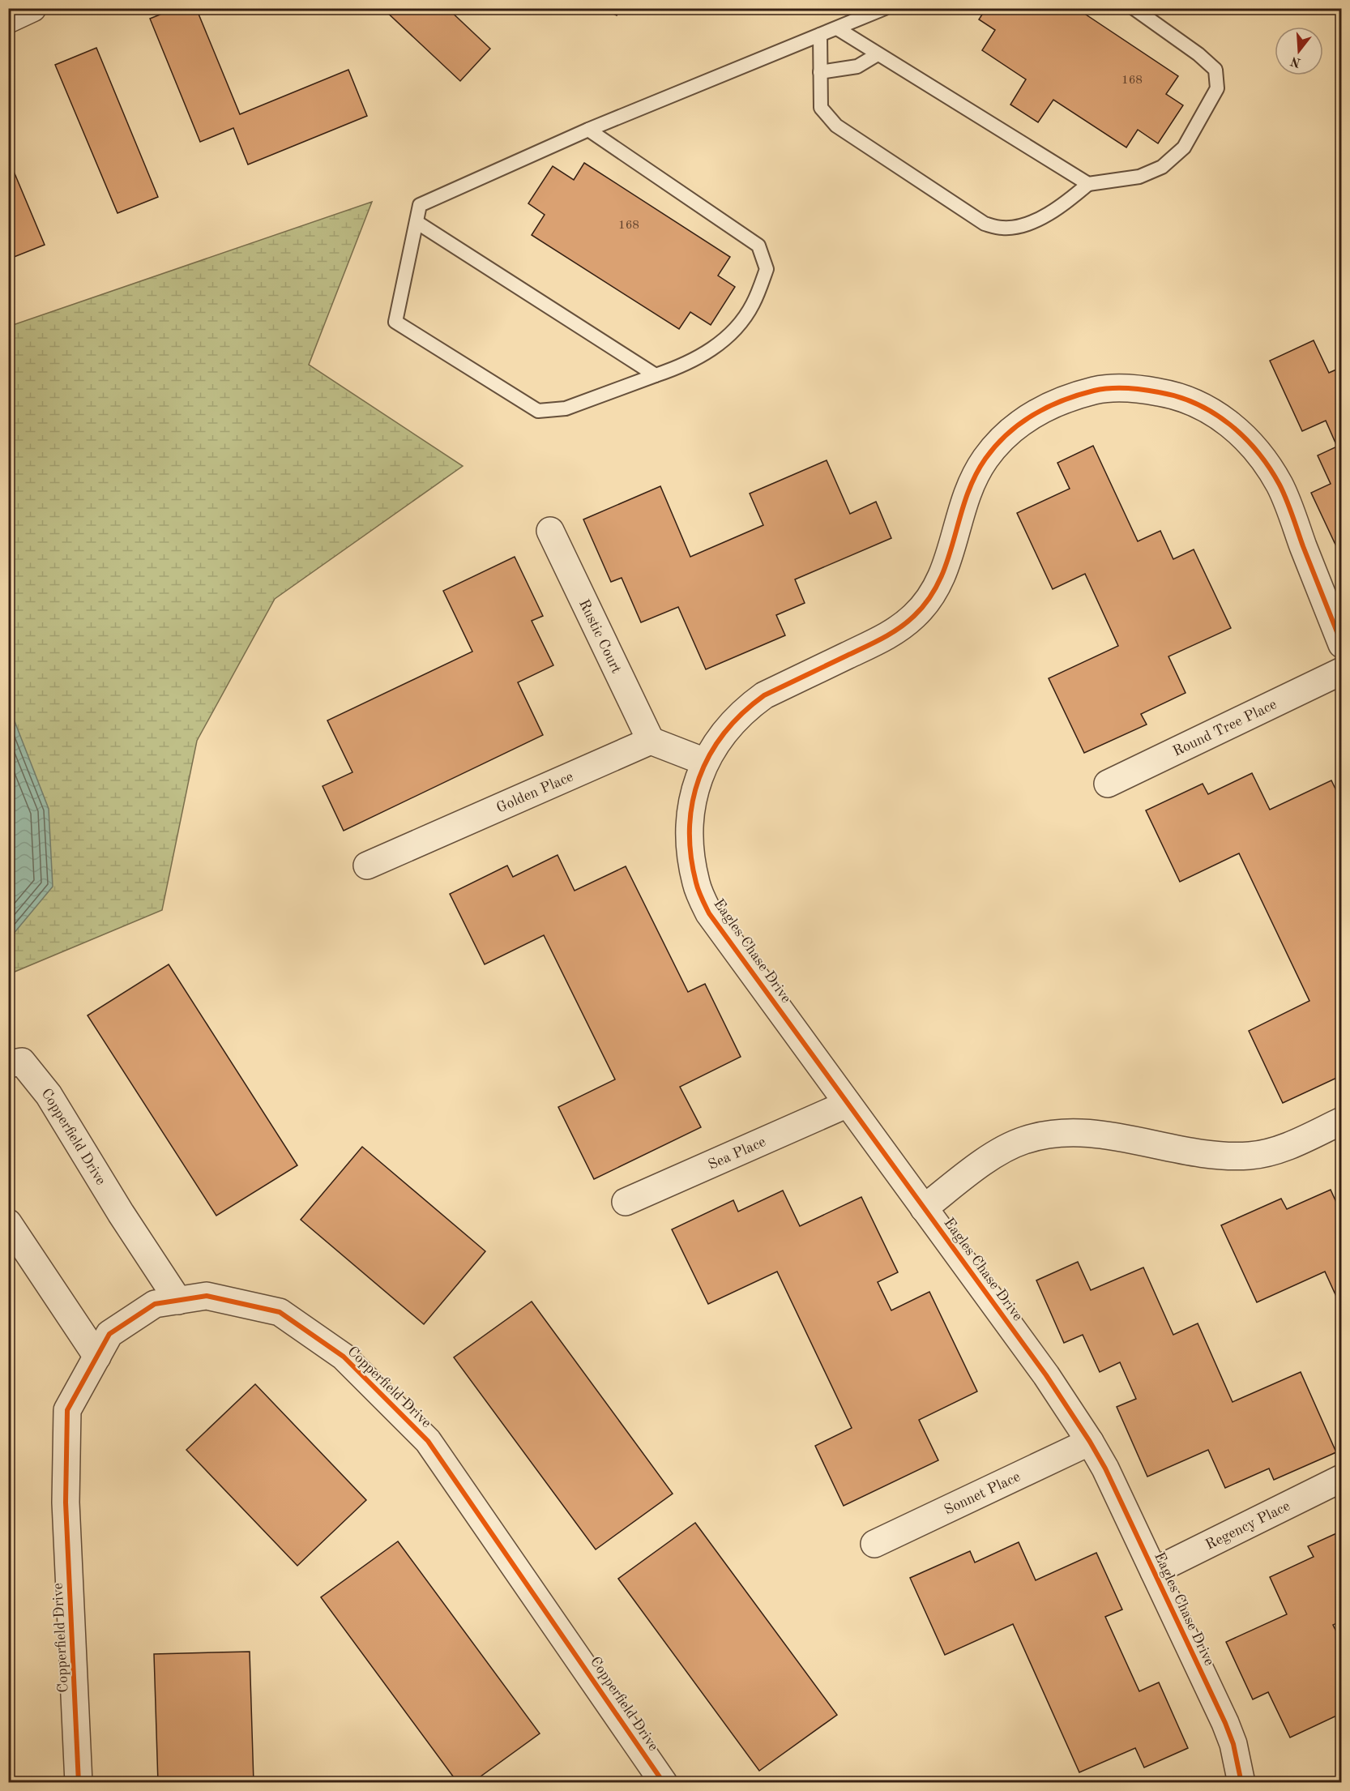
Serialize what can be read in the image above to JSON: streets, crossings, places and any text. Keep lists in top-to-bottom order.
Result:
{
  "streets": {
    "street": [
      "Rustic Court",
      "Round Tree Place",
      "Golden Place",
      "Eagles Chase Drive",
      "Copperfield Drive",
      "Sea Place",
      "Sonnet Place",
      "Regency Place"
    ]
  },
  "crossings": [
    ["Rustic Court", "Golden Place"],
    ["Eagles Chase Drive", "Sea Place"],
    ["Eagles Chase Drive", "Sonnet Place"],
    ["Eagles Chase Drive", "Regency Place"]
  ],
  "house_numbers": ["168", "168"],
  "north": "bottom"
}
